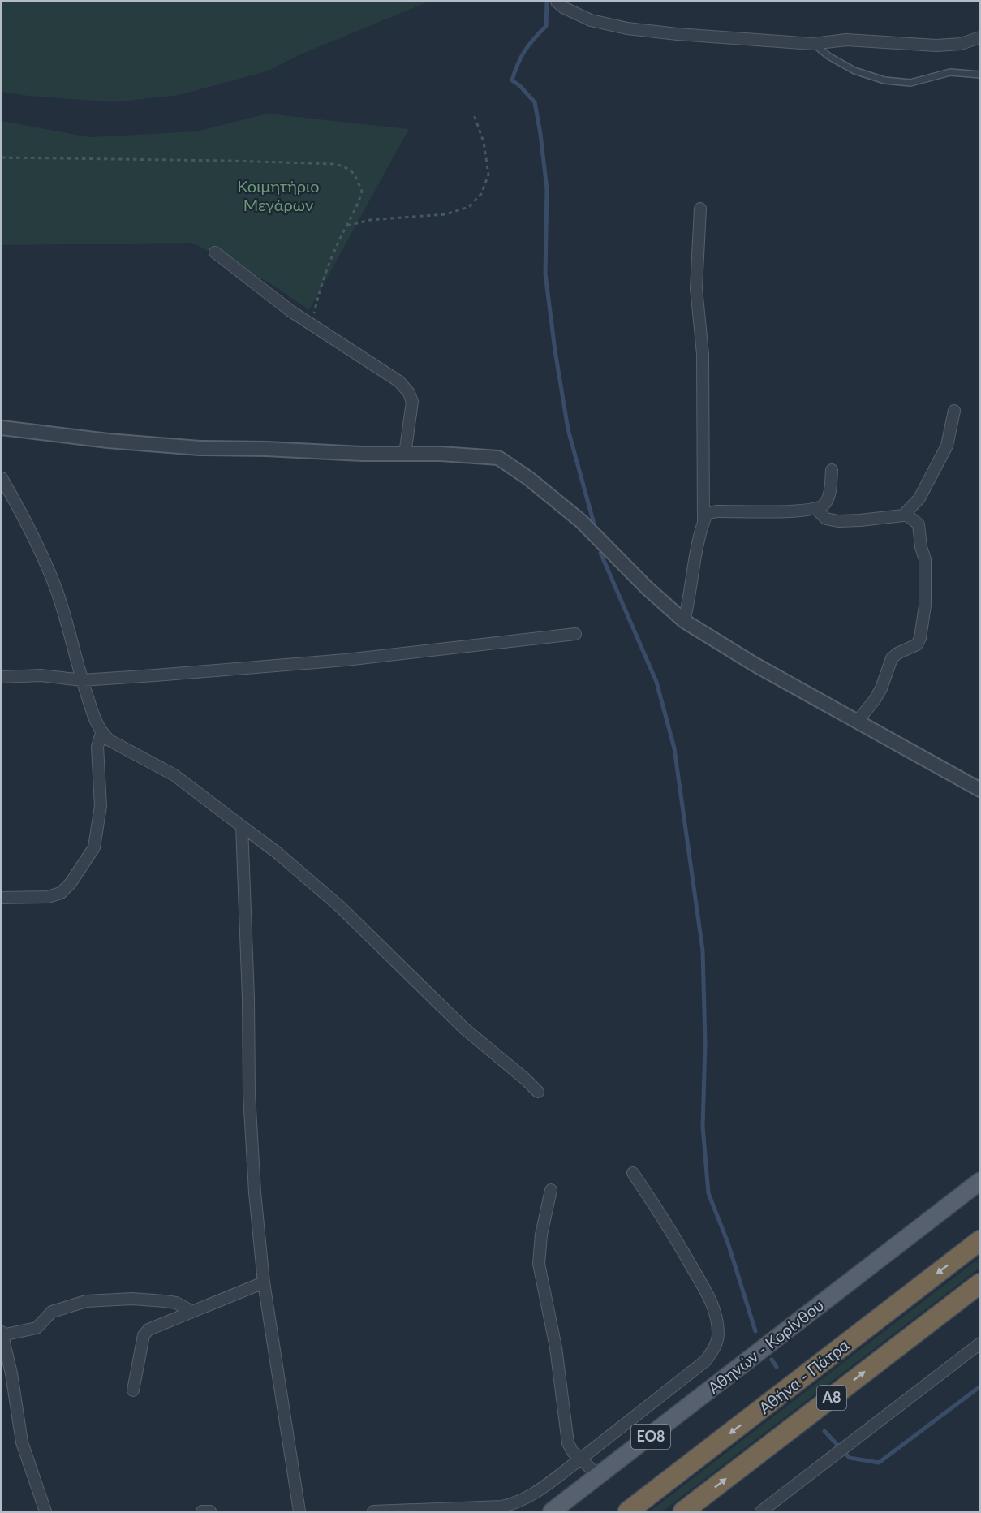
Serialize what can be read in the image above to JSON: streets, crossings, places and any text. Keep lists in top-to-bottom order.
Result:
{
  "streets": {
    "highway": ["Αθήνα - Πάτρα", "Α8"],
    "main road": ["Αθηνών - Κορίνθου", "ΕΟ8"]
  },
  "parks": ["Κοιμητήριο Μεγάρων"]
}
